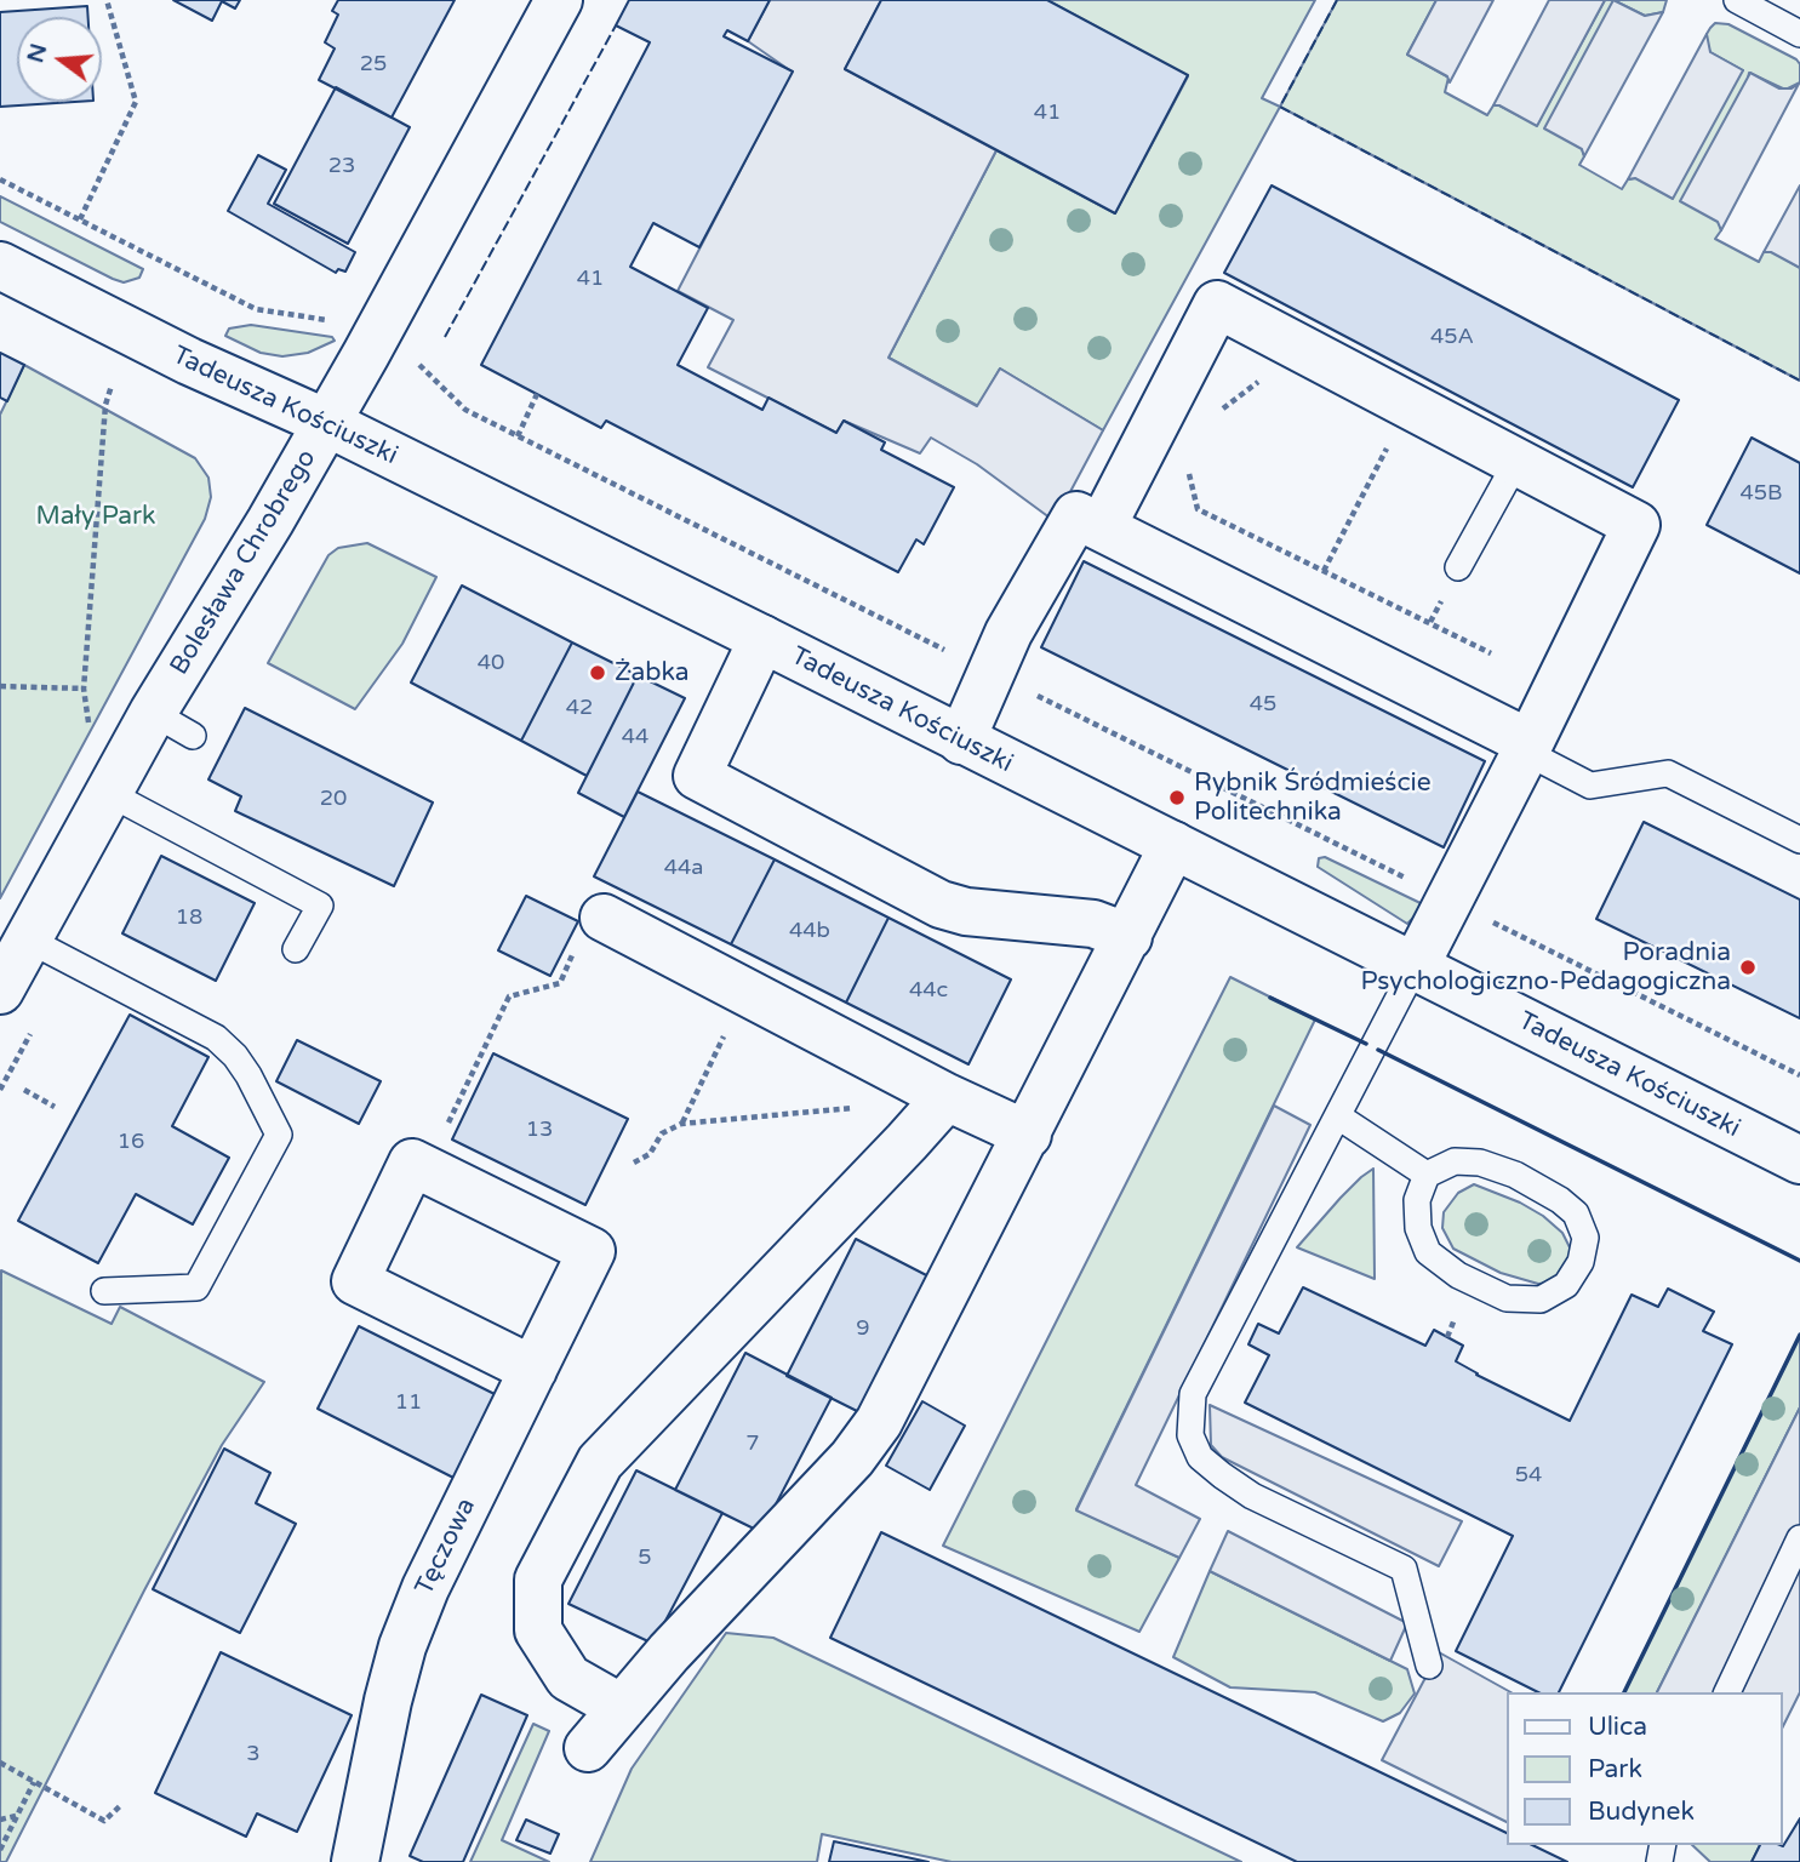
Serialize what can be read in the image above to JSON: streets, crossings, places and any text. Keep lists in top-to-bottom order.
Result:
{
  "streets": {
    "street": ["Tadeusza Kościuszki", "Bolesława Chrobrego", "Tęczowa"]
  },
  "crossings": [
    ["Tadeusza Kościuszki", "Bolesława Chrobrego"]
  ],
  "parks": ["Mały Park"],
  "places": ["Żabka", "Rybnik Śródmieście Politechnika", "Poradnia Psychologiczno-Pedagogiczna"],
  "house_numbers": [
    "25",
    "41",
    "23",
    "41",
    "45A",
    "45B",
    "40",
    "45",
    "42",
    "44",
    "20",
    "44a",
    "18",
    "44b",
    "44c",
    "13",
    "16",
    "9",
    "11",
    "7",
    "54",
    "5",
    "3"
  ],
  "legend": ["Ulica", "Park", "Budynek"],
  "north": "left"
}
